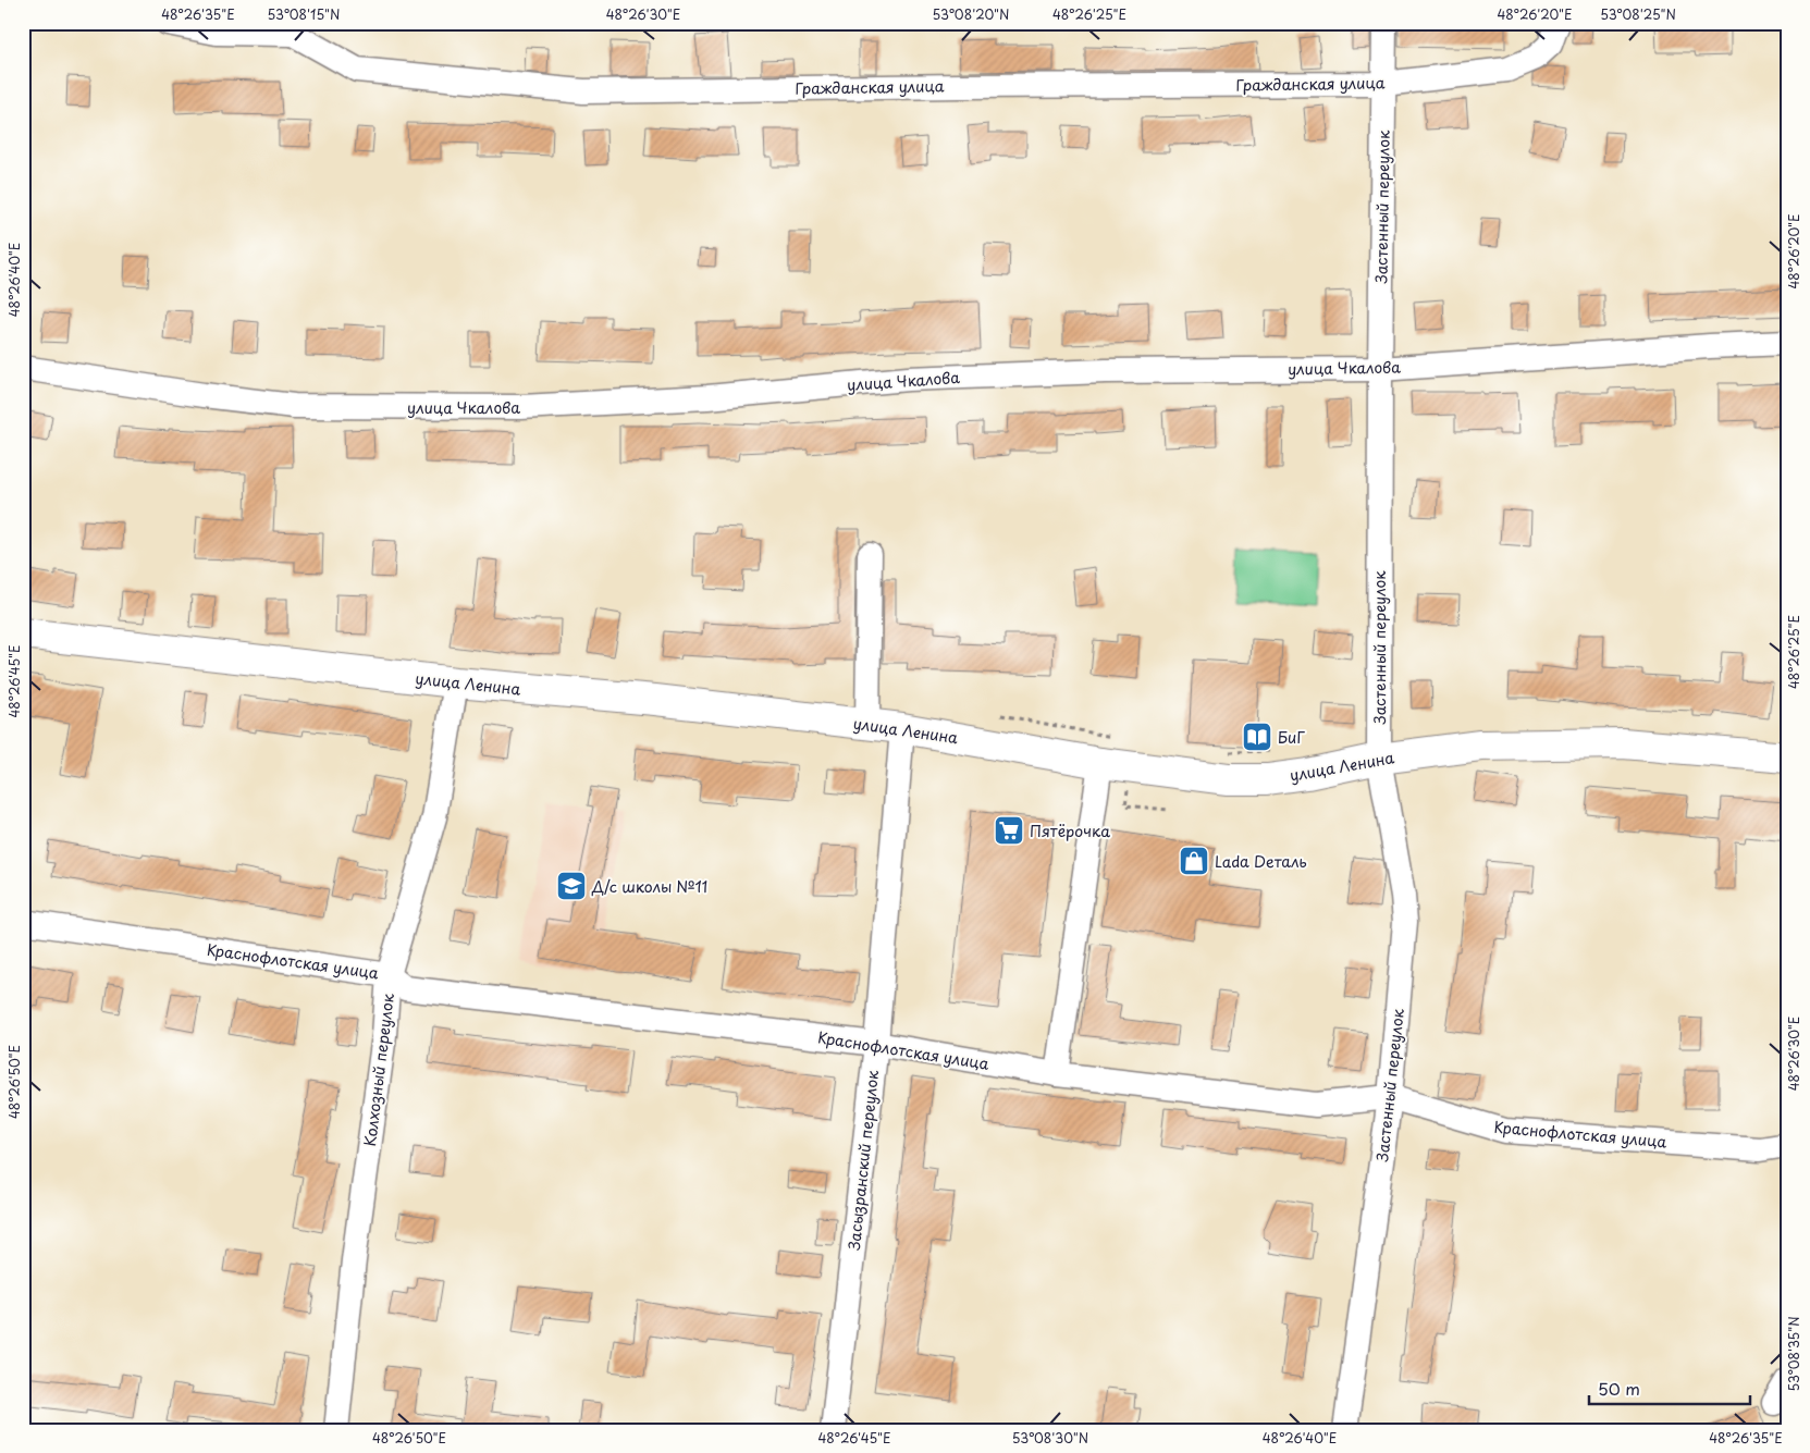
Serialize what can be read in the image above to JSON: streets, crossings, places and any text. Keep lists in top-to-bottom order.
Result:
{
  "streets": {
    "main road": ["улица Ленина"],
    "street": [
      "Гражданская улица",
      "Застенный переулок",
      "улица Чкалова",
      "Краснофлотская улица",
      "Колхозный переулок",
      "Засызранский переулок"
    ]
  },
  "crossings": [
    ["Гражданская улица", "Застенный переулок"],
    ["Застенный переулок", "улица Чкалова"],
    ["Застенный переулок", "улица Ленина"],
    ["Застенный переулок", "Краснофлотская улица"],
    ["улица Ленина", "Колхозный переулок"],
    ["улица Ленина", "Засызранский переулок"],
    ["Краснофлотская улица", "Колхозный переулок"],
    ["Краснофлотская улица", "Засызранский переулок"]
  ],
  "places": {
    "library": ["БиГ"],
    "supermarket": ["Пятёрочка"],
    "shop": ["Lada Dеталь"],
    "school or university": ["Д/с школы №11"]
  },
  "scale_bar": "50 m",
  "coordinates": [
    "48°26'35\"E",
    "53°08'15\"N",
    "48°26'30\"E",
    "53°08'20\"N",
    "48°26'25\"E",
    "48°26'20\"E",
    "53°08'25\"N",
    "48°26'40\"E",
    "48°26'45\"E",
    "48°26'50\"E",
    "53°08'35\"N",
    "53°08'30\"N"
  ]
}
